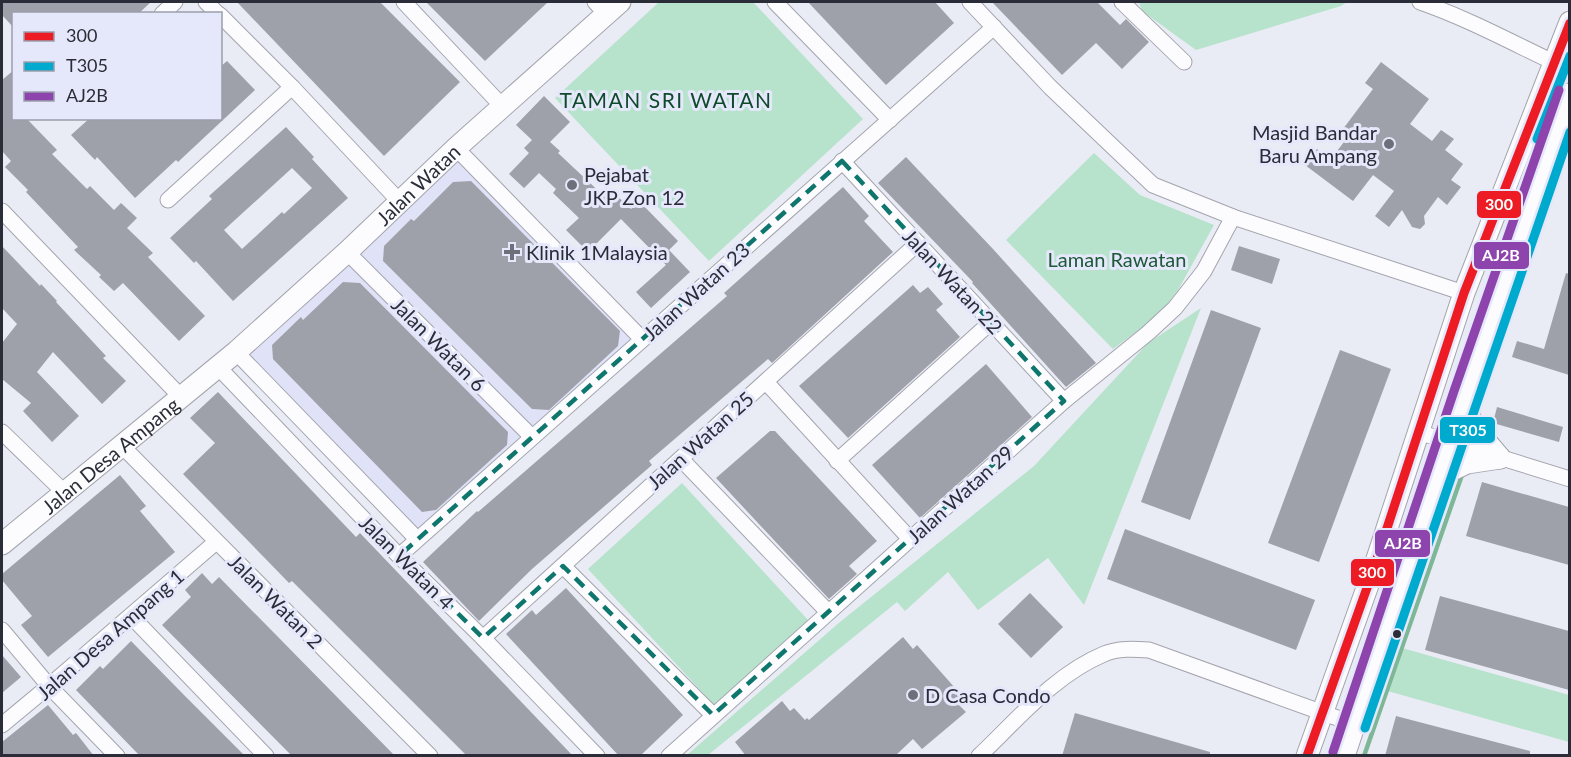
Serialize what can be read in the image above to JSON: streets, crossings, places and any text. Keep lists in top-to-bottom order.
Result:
{
  "streets": {
    "main road": ["Jalan Watan", "Jalan Desa Ampang"],
    "street": [
      "Jalan Watan 22",
      "Jalan Watan 23",
      "Jalan Watan 6",
      "Jalan Watan 25",
      "Jalan Watan 29",
      "Jalan Watan 4",
      "Jalan Watan 2",
      "Jalan Desa Ampang 1"
    ]
  },
  "crossings": [
    ["Jalan Watan", "Jalan Watan 6"],
    ["Jalan Watan", "Jalan Desa Ampang"],
    ["Jalan Watan", "Jalan Watan 4"],
    ["Jalan Watan 22", "Jalan Watan 23"],
    ["Jalan Watan 22", "Jalan Watan 25"],
    ["Jalan Watan 22", "Jalan Watan 29"],
    ["Jalan Watan 23", "Jalan Watan 6"],
    ["Jalan Watan 23", "Jalan Watan 4"],
    ["Jalan Watan 25", "Jalan Watan 4"],
    ["Jalan Desa Ampang", "Jalan Watan 4"],
    ["Jalan Desa Ampang", "Jalan Watan 2"],
    ["Jalan Watan 2", "Jalan Desa Ampang 1"]
  ],
  "districts": ["TAMAN SRI WATAN"],
  "parks": ["Laman Rawatan"],
  "places": {
    "other": ["Masjid Bandar Baru Ampang", "Pejabat JKP Zon 12", "D Casa Condo"],
    "health": ["Klinik 1Malaysia"]
  },
  "lines": ["transit line 300", "transit line T305", "transit line AJ2B"],
  "legend": ["300", "T305", "AJ2B"]
}
